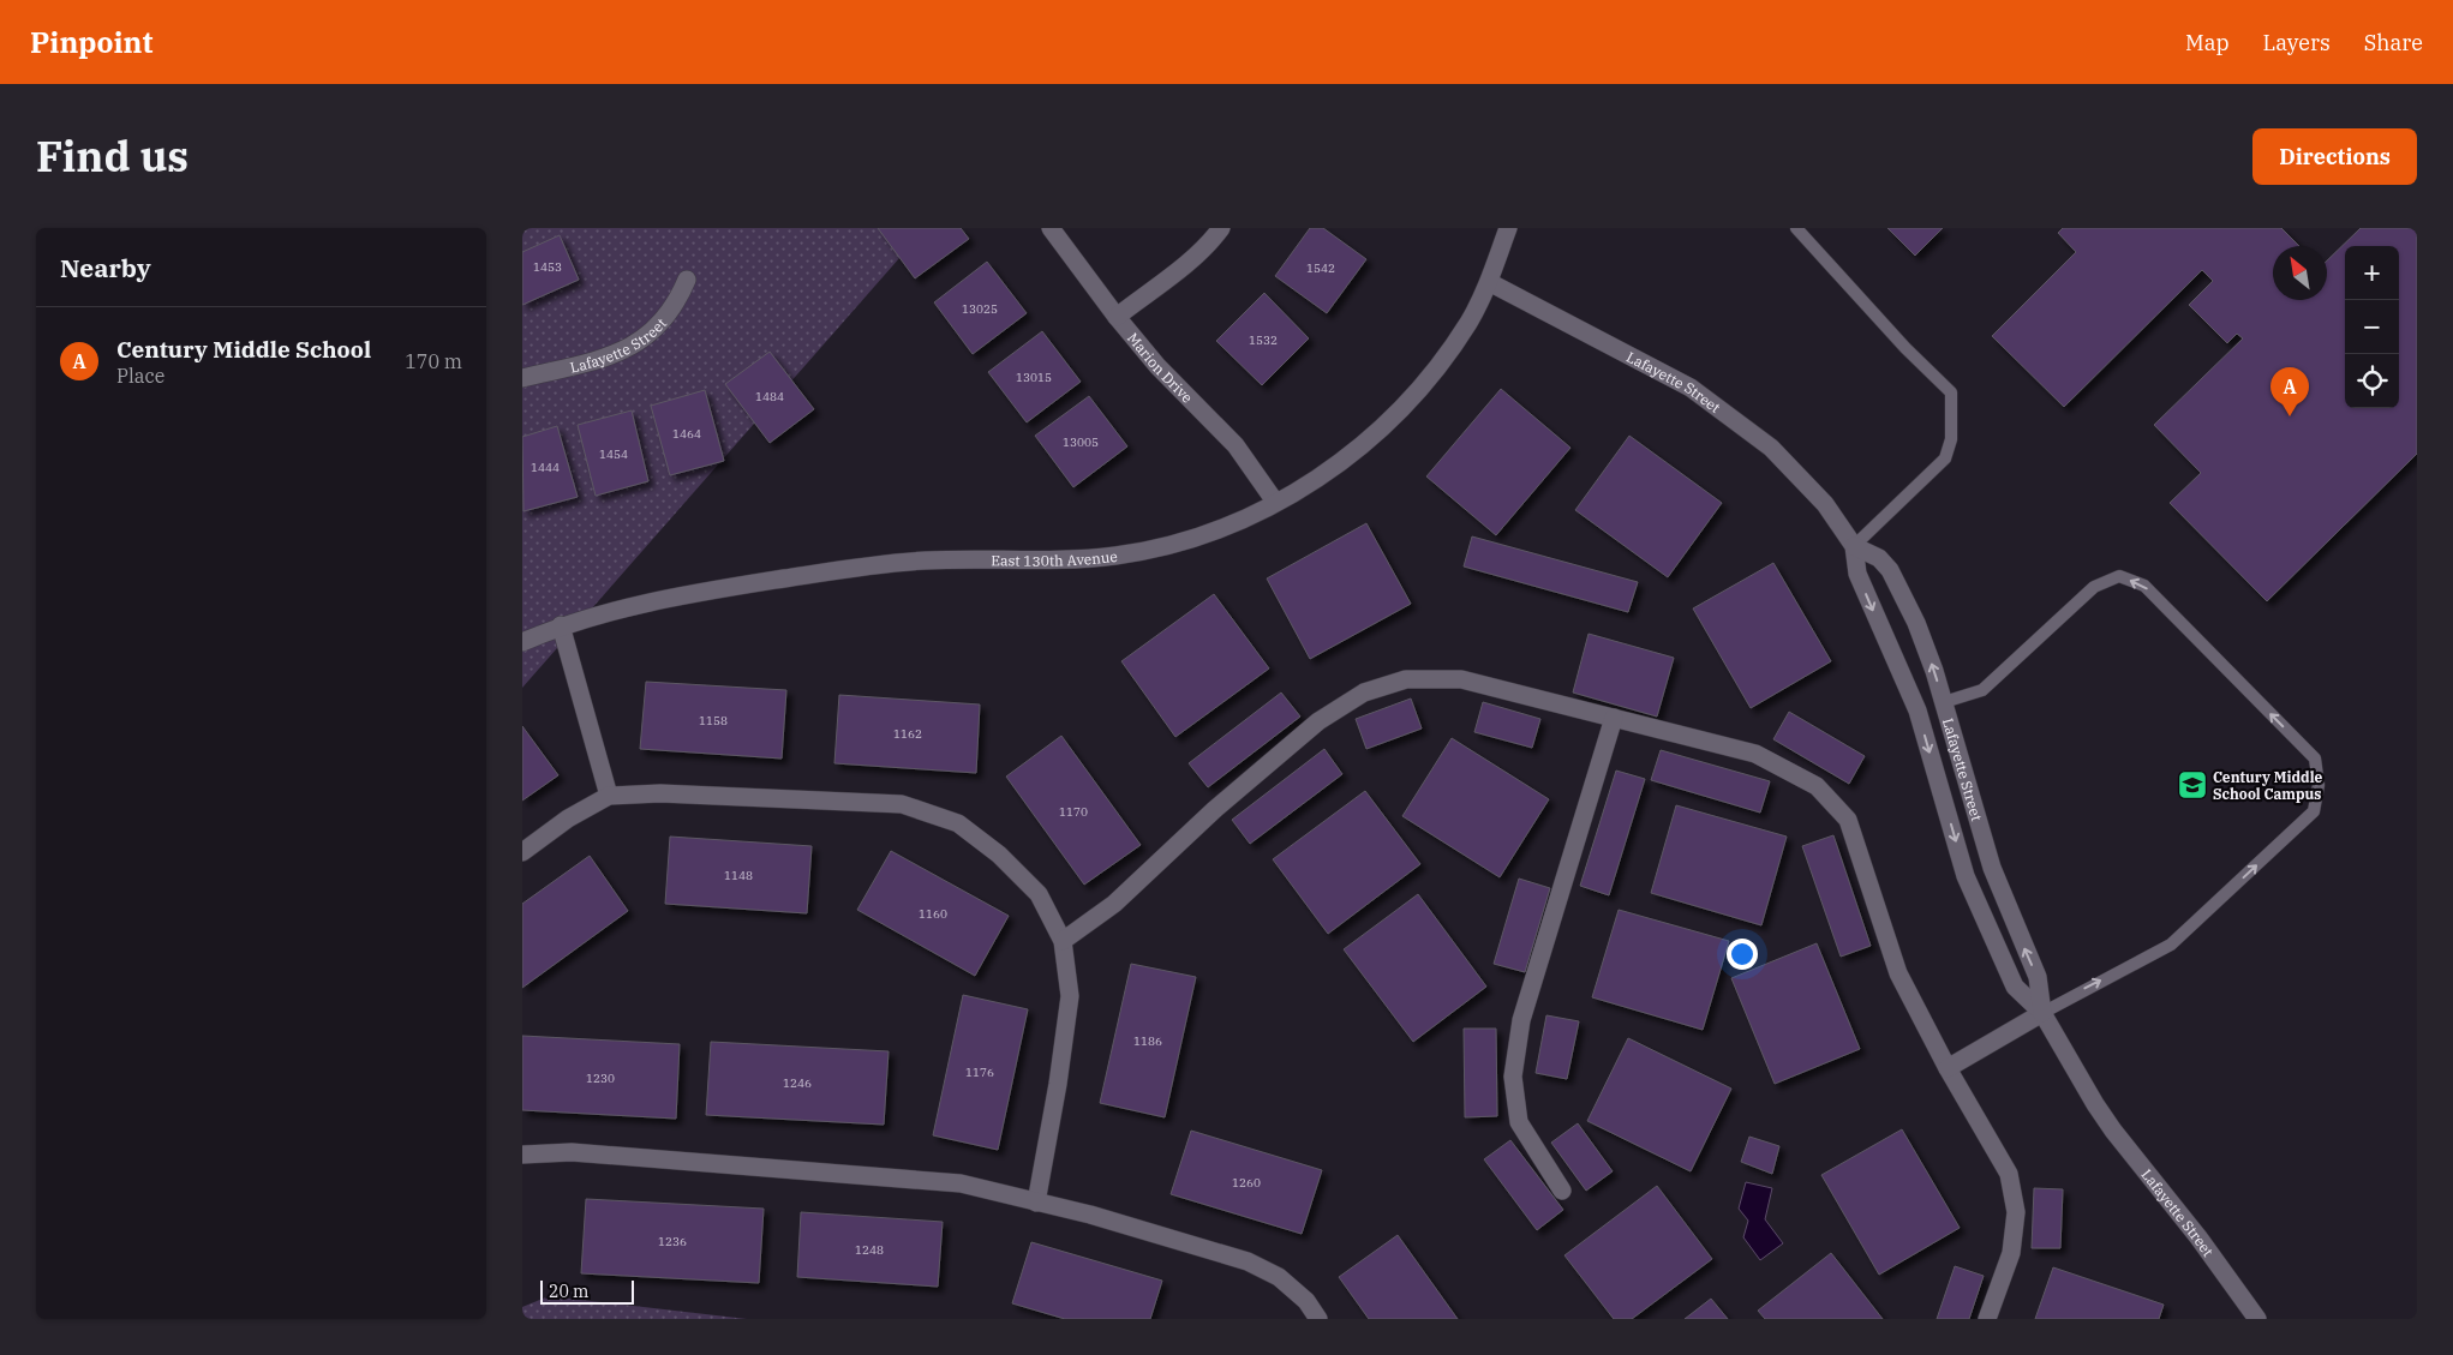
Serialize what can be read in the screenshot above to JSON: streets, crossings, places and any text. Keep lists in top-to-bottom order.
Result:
{
  "streets": {
    "street": ["Lafayette Street", "Marion Drive", "East 130th Avenue"]
  },
  "crossings": [
    ["Lafayette Street", "East 130th Avenue"],
    ["Marion Drive", "East 130th Avenue"]
  ],
  "places": {
    "school or university": ["Century Middle School Campus"]
  },
  "house_numbers": [
    "1453",
    "1542",
    "13025",
    "1532",
    "13015",
    "1484",
    "1464",
    "13005",
    "1454",
    "1444",
    "1158",
    "1162",
    "1170",
    "1148",
    "1160",
    "1186",
    "1176",
    "1230",
    "1246",
    "1260",
    "1236",
    "1248"
  ],
  "scale_bar": "20 m",
  "north": "top left",
  "page": {
    "header": "Pinpoint",
    "nav": ["Map", "Layers", "Share"],
    "title": "Find us",
    "buttons": "Directions",
    "heading": "Nearby",
    "map_buttons": ["+", "−"],
    "list": [
      {
        "mark": "A",
        "name": "Century Middle School",
        "note": "Place",
        "value": "170 m"
      }
    ],
    "pins": "A",
    "scale": "20 m"
  }
}
